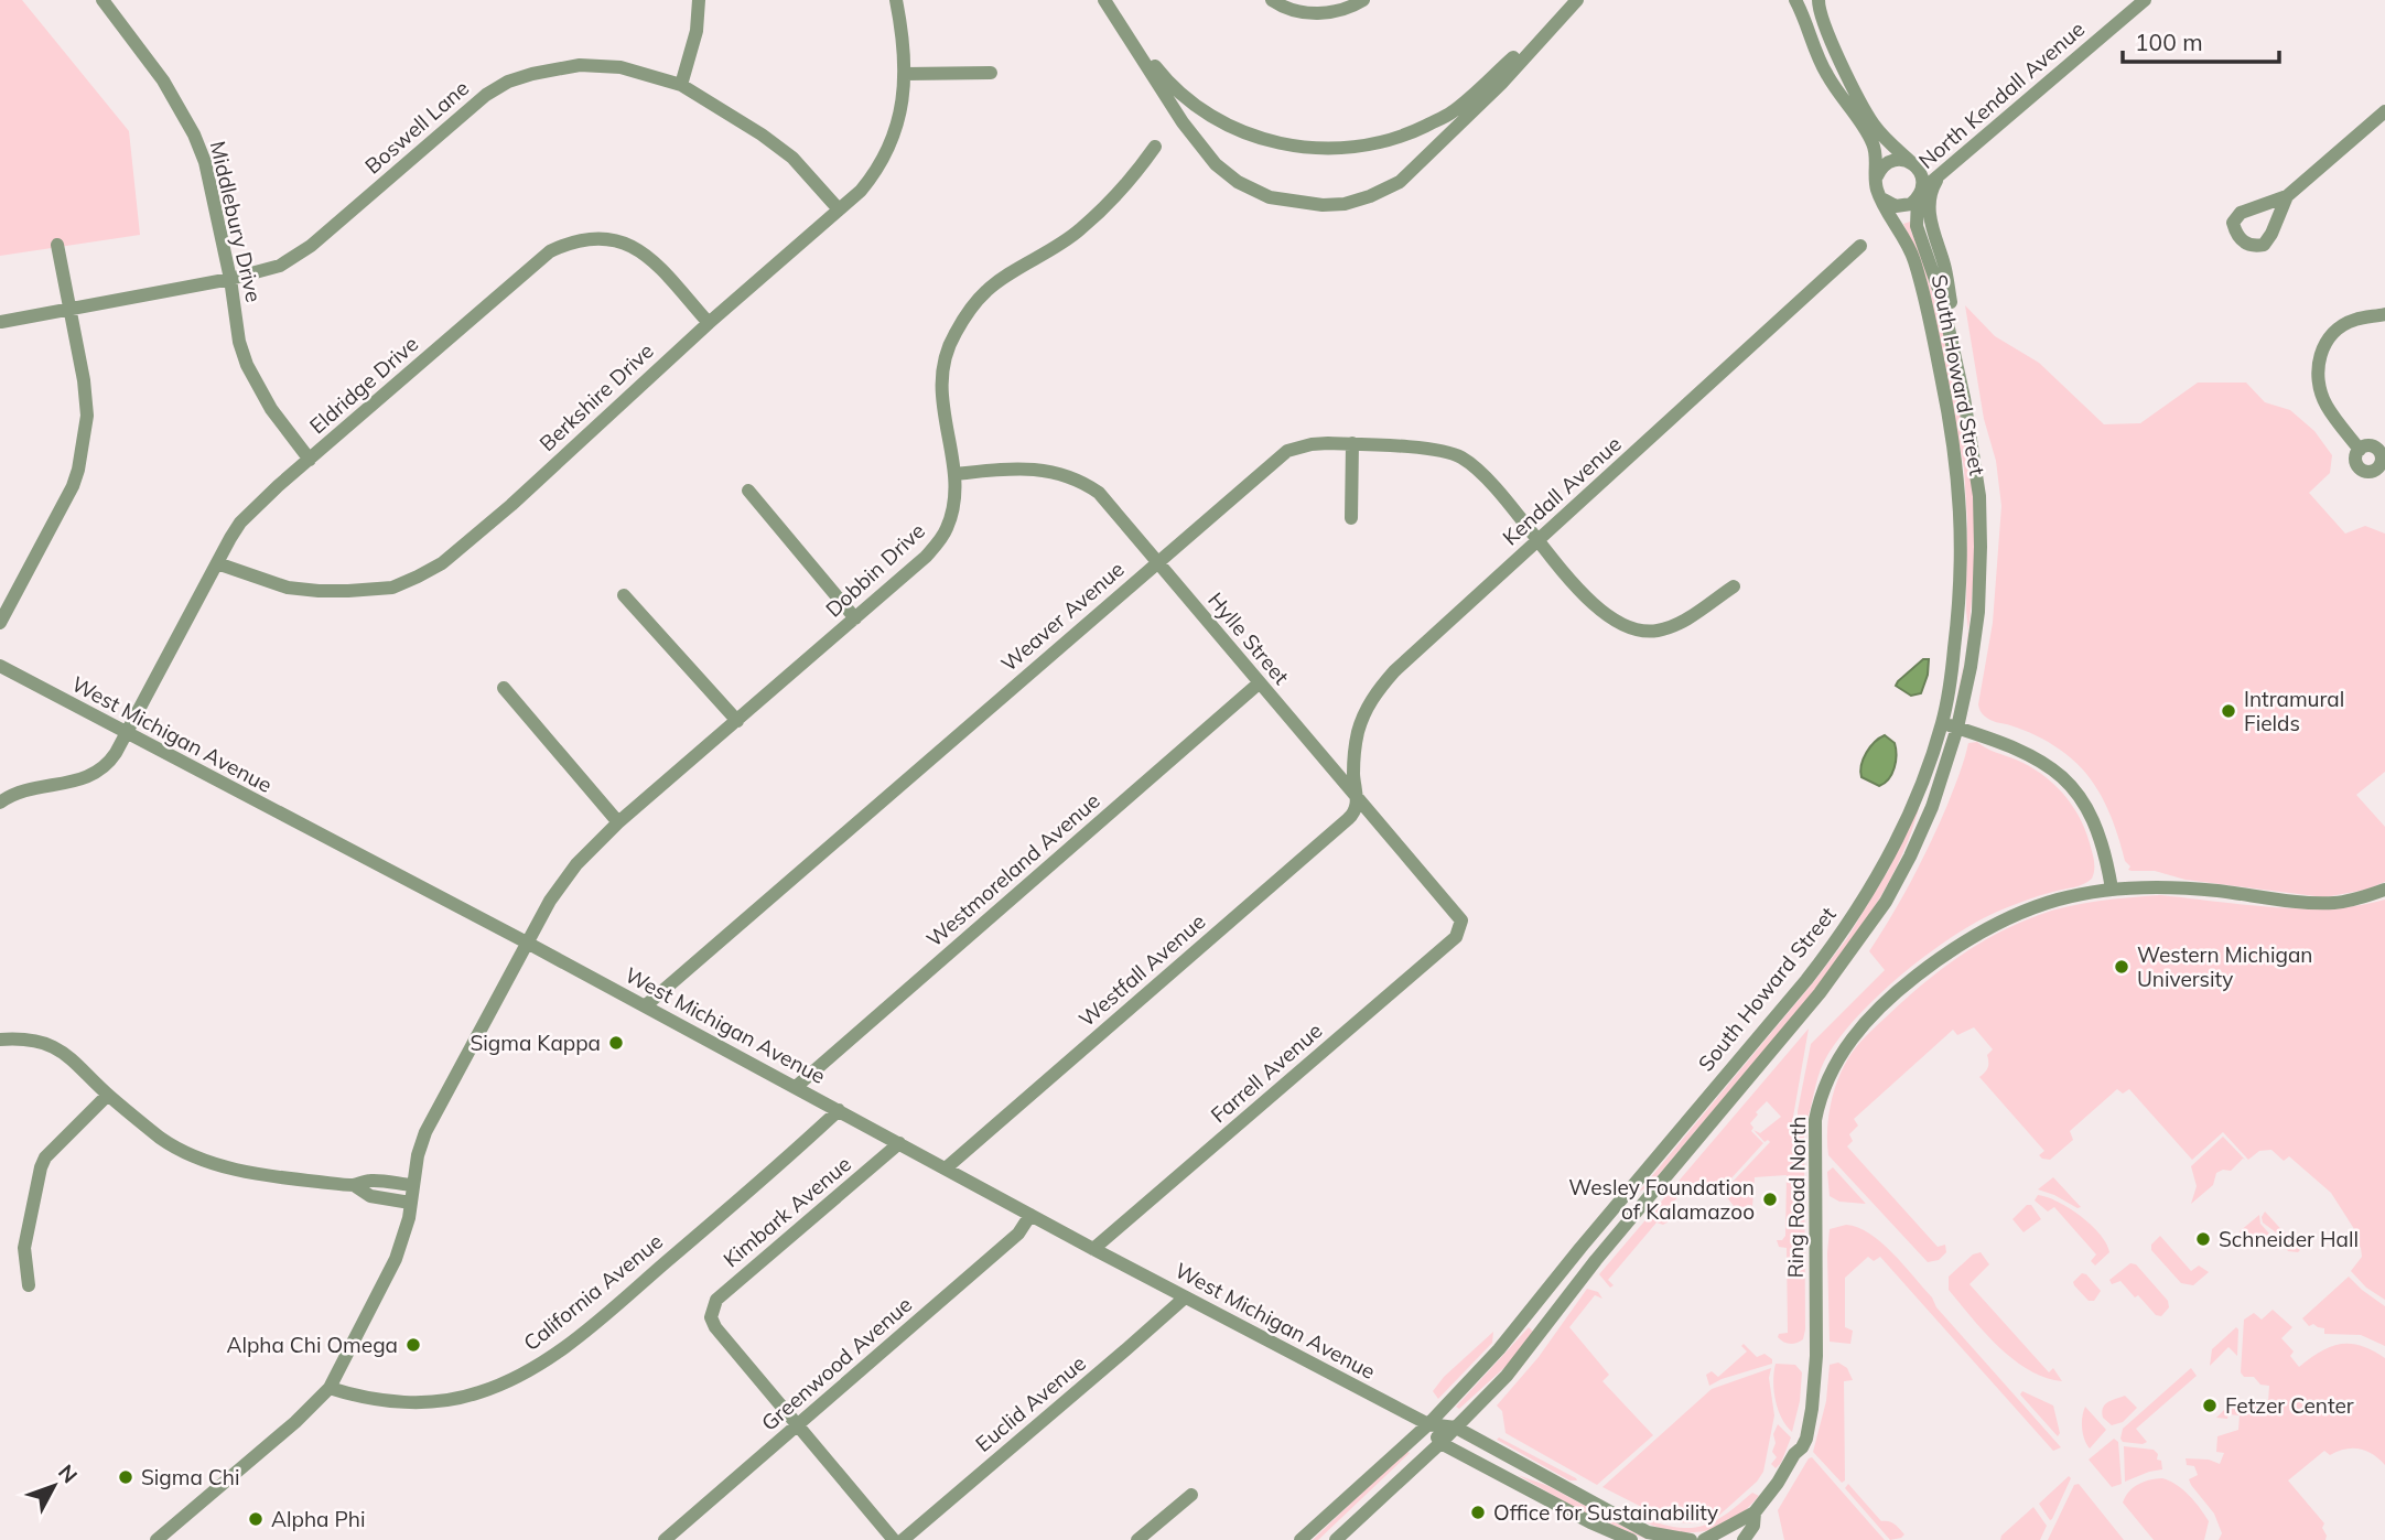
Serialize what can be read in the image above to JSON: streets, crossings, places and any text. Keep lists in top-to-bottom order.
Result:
{
  "streets": {
    "street": [
      "North Kendall Avenue",
      "Boswell Lane",
      "Middlebury Drive",
      "South Howard Street",
      "Eldridge Drive",
      "Berkshire Drive",
      "Kendall Avenue",
      "Dobbin Drive",
      "Weaver Avenue",
      "Hylle Street",
      "West Michigan Avenue",
      "Westmoreland Avenue",
      "Westfall Avenue",
      "Farrell Avenue",
      "Ring Road North",
      "Kimbark Avenue",
      "California Avenue",
      "Greenwood Avenue",
      "Euclid Avenue"
    ]
  },
  "crossings": [
    ["North Kendall Avenue", "South Howard Street"],
    ["Boswell Lane", "Middlebury Drive"],
    ["Boswell Lane", "Berkshire Drive"],
    ["Middlebury Drive", "Eldridge Drive"],
    ["South Howard Street", "West Michigan Avenue"],
    ["Eldridge Drive", "Berkshire Drive"],
    ["Eldridge Drive", "West Michigan Avenue"],
    ["Kendall Avenue", "Weaver Avenue"],
    ["Kendall Avenue", "Hylle Street"],
    ["Kendall Avenue", "Westfall Avenue"],
    ["Dobbin Drive", "Hylle Street"],
    ["Dobbin Drive", "West Michigan Avenue"],
    ["Dobbin Drive", "California Avenue"],
    ["Weaver Avenue", "Hylle Street"],
    ["Weaver Avenue", "West Michigan Avenue"],
    ["Hylle Street", "Westmoreland Avenue"],
    ["Hylle Street", "Westfall Avenue"],
    ["Hylle Street", "Farrell Avenue"],
    ["West Michigan Avenue", "Westmoreland Avenue"],
    ["West Michigan Avenue", "Westfall Avenue"],
    ["West Michigan Avenue", "Farrell Avenue"],
    ["West Michigan Avenue", "Kimbark Avenue"],
    ["West Michigan Avenue", "California Avenue"],
    ["West Michigan Avenue", "Greenwood Avenue"],
    ["West Michigan Avenue", "Euclid Avenue"],
    ["Kimbark Avenue", "Greenwood Avenue"]
  ],
  "places": [
    "Intramural Fields",
    "Western Michigan University",
    "Sigma Kappa",
    "Wesley Foundation of Kalamazoo",
    "Schneider Hall",
    "Alpha Chi Omega",
    "Fetzer Center",
    "Sigma Chi",
    "Office for Sustainability",
    "Alpha Phi"
  ],
  "scale_bar": "100 m",
  "north": "top right"
}
